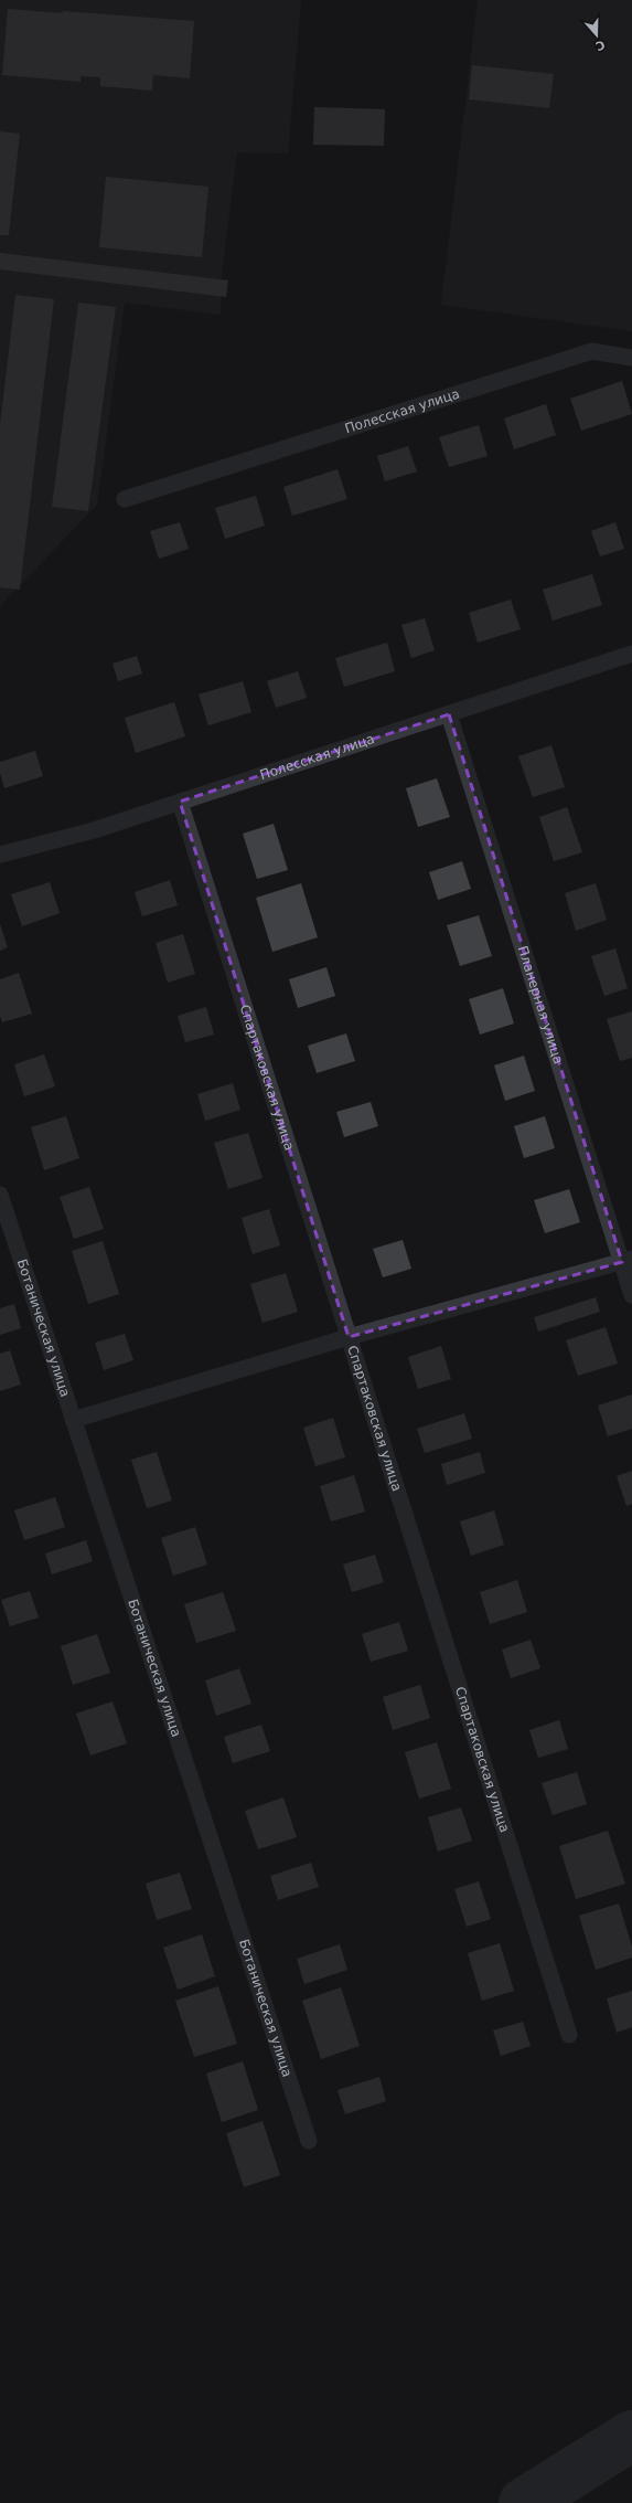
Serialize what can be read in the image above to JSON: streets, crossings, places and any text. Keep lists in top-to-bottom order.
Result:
{
  "streets": {
    "street": [
      "Полесская улица",
      "Планерная улица",
      "Спартаковская улица",
      "Ботаническая улица"
    ]
  },
  "crossings": [
    ["Полесская улица", "Планерная улица"],
    ["Полесская улица", "Спартаковская улица"]
  ],
  "north": "bottom"
}
